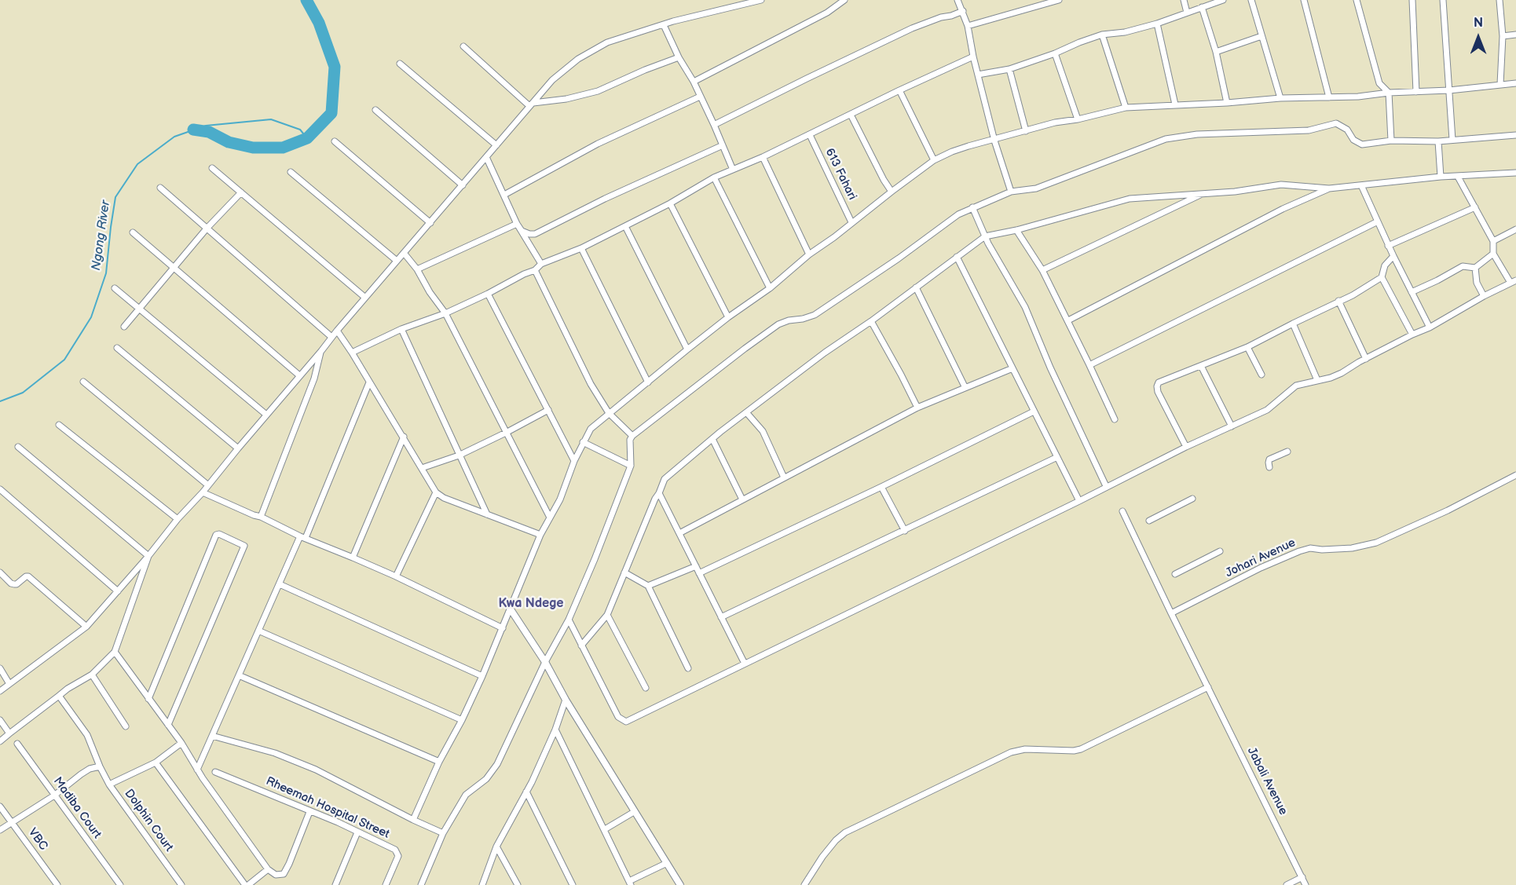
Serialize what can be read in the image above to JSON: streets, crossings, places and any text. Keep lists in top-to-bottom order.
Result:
{
  "streets": {
    "street": [
      "613 Fahari",
      "Johari Avenue",
      "Jabali Avenue",
      "Madiba Court",
      "Rheemah Hospital Street",
      "Dolphin Court",
      "VBC"
    ]
  },
  "districts": ["Kwa Ndege"],
  "water": ["Ngong River"],
  "north": "top"
}
